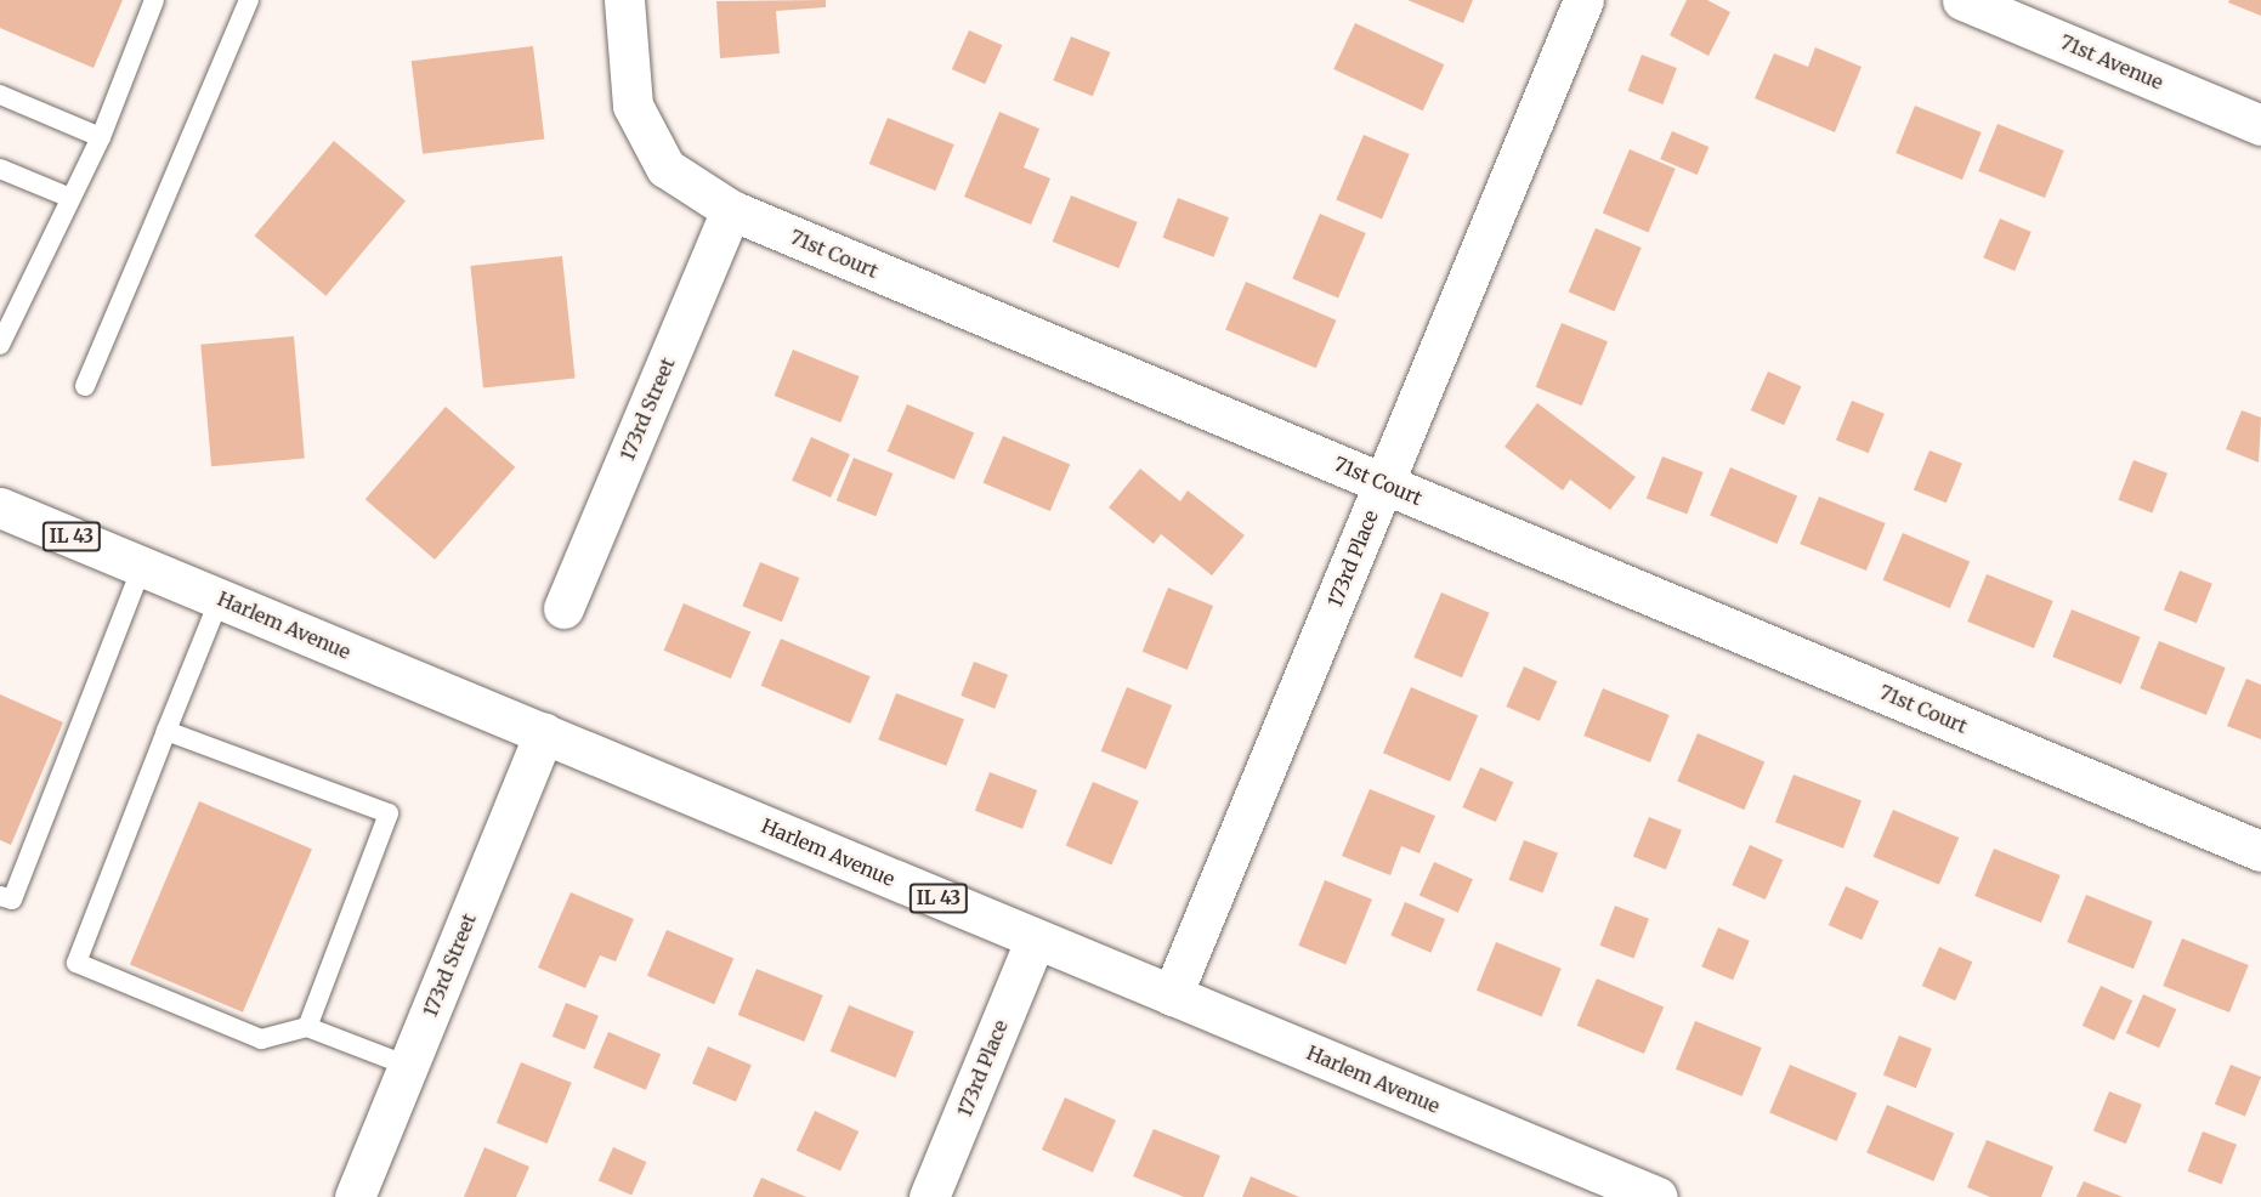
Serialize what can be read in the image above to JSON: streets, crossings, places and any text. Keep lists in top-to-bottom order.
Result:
{
  "streets": {
    "street": [
      "71st Avenue",
      "71st Court",
      "173rd Street",
      "IL 43",
      "173rd Place",
      "Harlem Avenue"
    ]
  },
  "crossings": [
    ["71st Court", "173rd Street"],
    ["71st Court", "173rd Place"],
    ["173rd Street", "Harlem Avenue"],
    ["173rd Place", "Harlem Avenue"]
  ]
}
